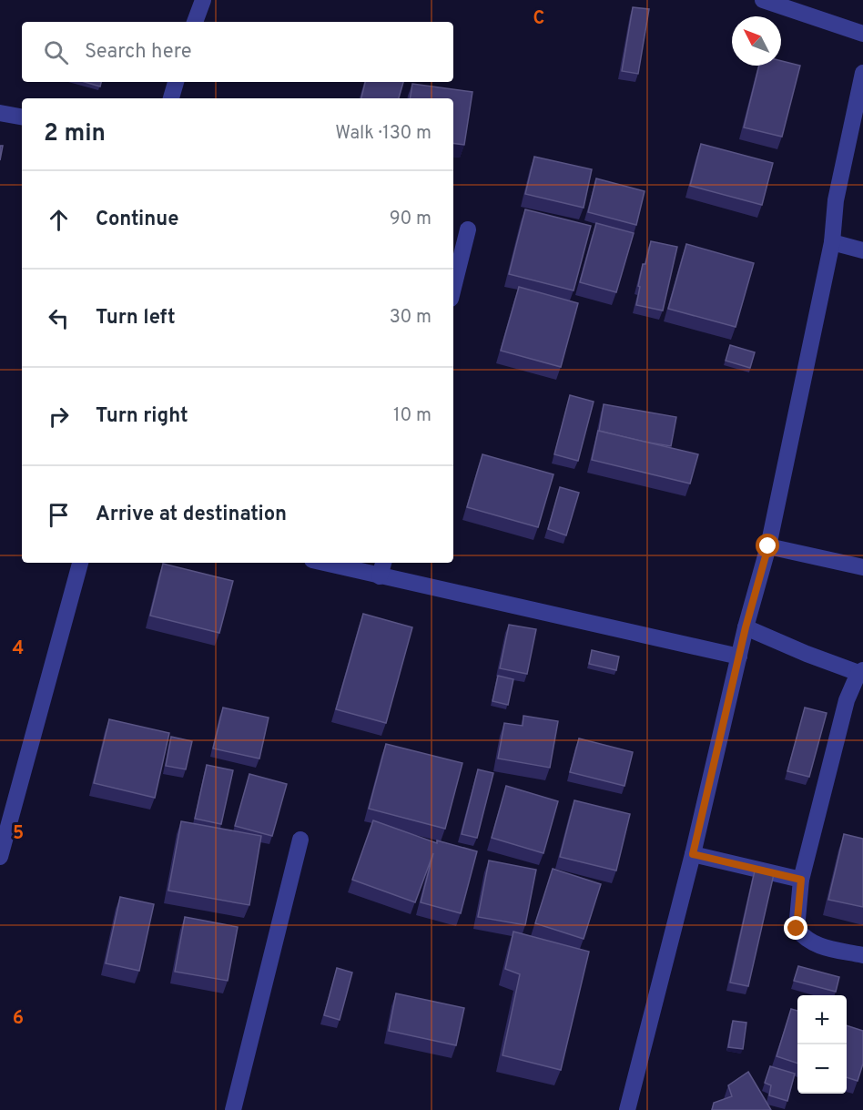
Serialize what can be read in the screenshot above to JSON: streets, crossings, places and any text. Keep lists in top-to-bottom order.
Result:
{
  "north": "top left",
  "page": {
    "search": "Search here",
    "heading": ["2 min", "Walk · 130 m"],
    "list": [
      ["Continue", "90 m"],
      ["Turn left", "30 m"],
      ["Turn right", "10 m"],
      "Arrive at destination"
    ],
    "map_buttons": ["+", "−"]
  },
  "grid": {
    "columns": ["C"],
    "rows": ["4", "5", "6"]
  }
}
